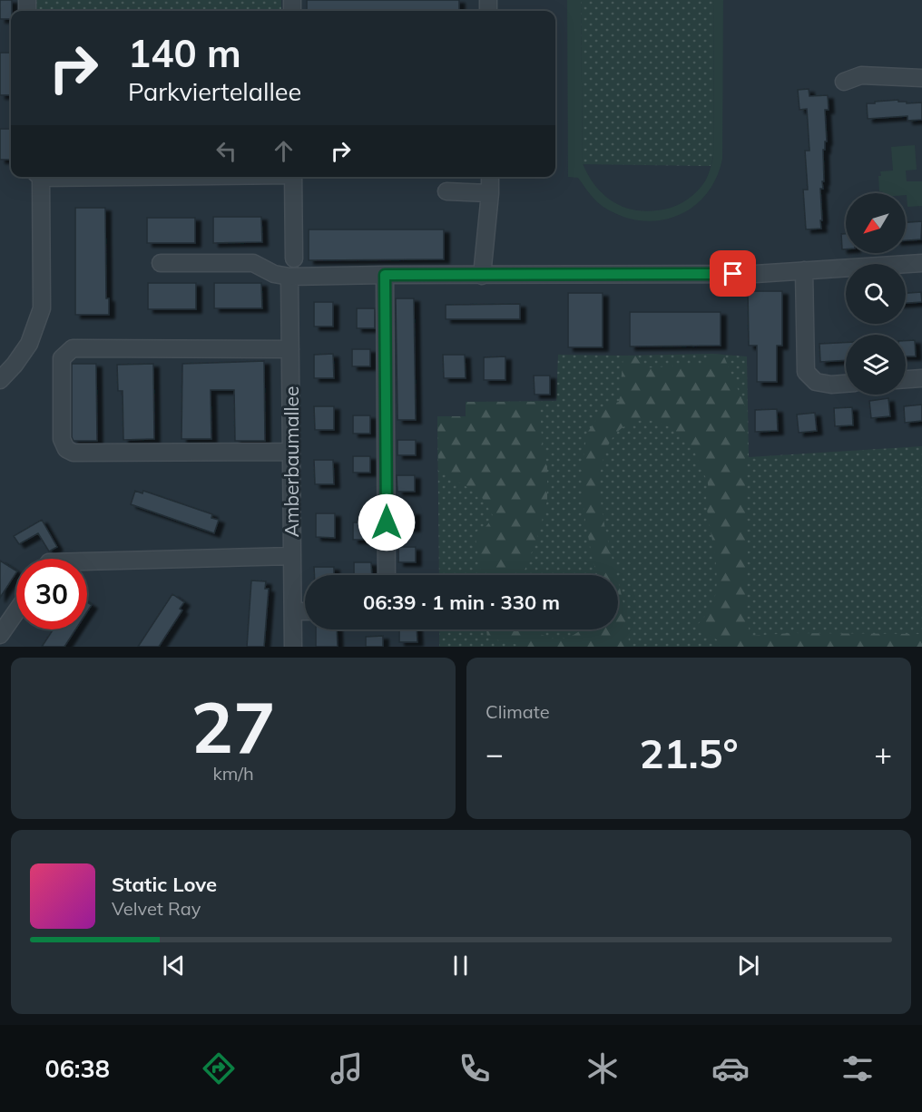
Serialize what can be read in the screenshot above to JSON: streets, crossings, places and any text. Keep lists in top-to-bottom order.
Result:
{
  "streets": {
    "street": ["Amberbaumallee"]
  },
  "north": "bottom left",
  "page": {
    "turn": ["140 m", "Parkviertelallee"],
    "limit": "30",
    "trip": "06:39 · 1 min · 330 m",
    "tile": [
      ["27", "km/h"],
      "Climate"
    ],
    "heat": ["−", "21.5°", "+"],
    "song": ["Static Love", "Velvet Ray"],
    "tabs": "06:38"
  }
}
